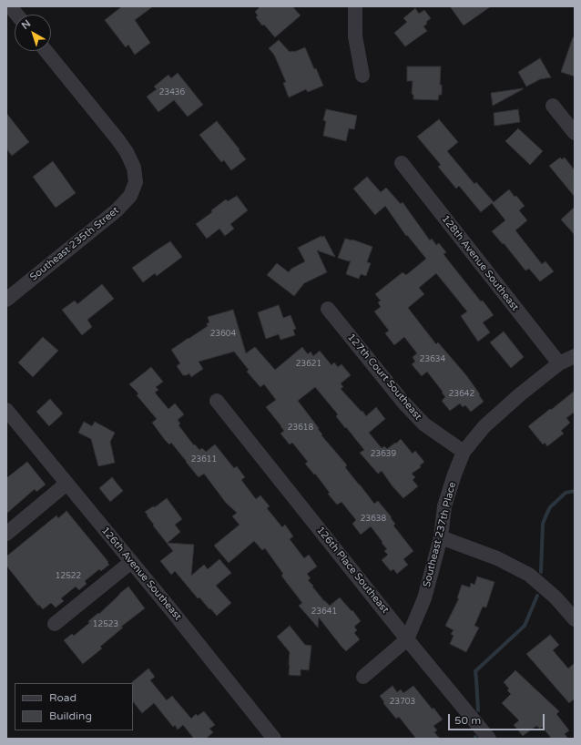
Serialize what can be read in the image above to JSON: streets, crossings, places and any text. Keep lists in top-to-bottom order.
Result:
{
  "streets": {
    "street": [
      "Southeast 235th Street",
      "128th Avenue Southeast",
      "127th Court Southeast",
      "Southeast 237th Place",
      "126th Place Southeast",
      "126th Avenue Southeast"
    ]
  },
  "crossings": [
    ["128th Avenue Southeast", "Southeast 237th Place"],
    ["127th Court Southeast", "Southeast 237th Place"],
    ["Southeast 237th Place", "126th Place Southeast"]
  ],
  "house_numbers": [
    "23436",
    "23604",
    "23634",
    "23621",
    "23642",
    "23618",
    "23639",
    "23611",
    "23638",
    "12522",
    "23641",
    "12523",
    "23703"
  ],
  "legend": ["Road", "Building"],
  "scale_bar": "50 m",
  "north": "top left"
}
